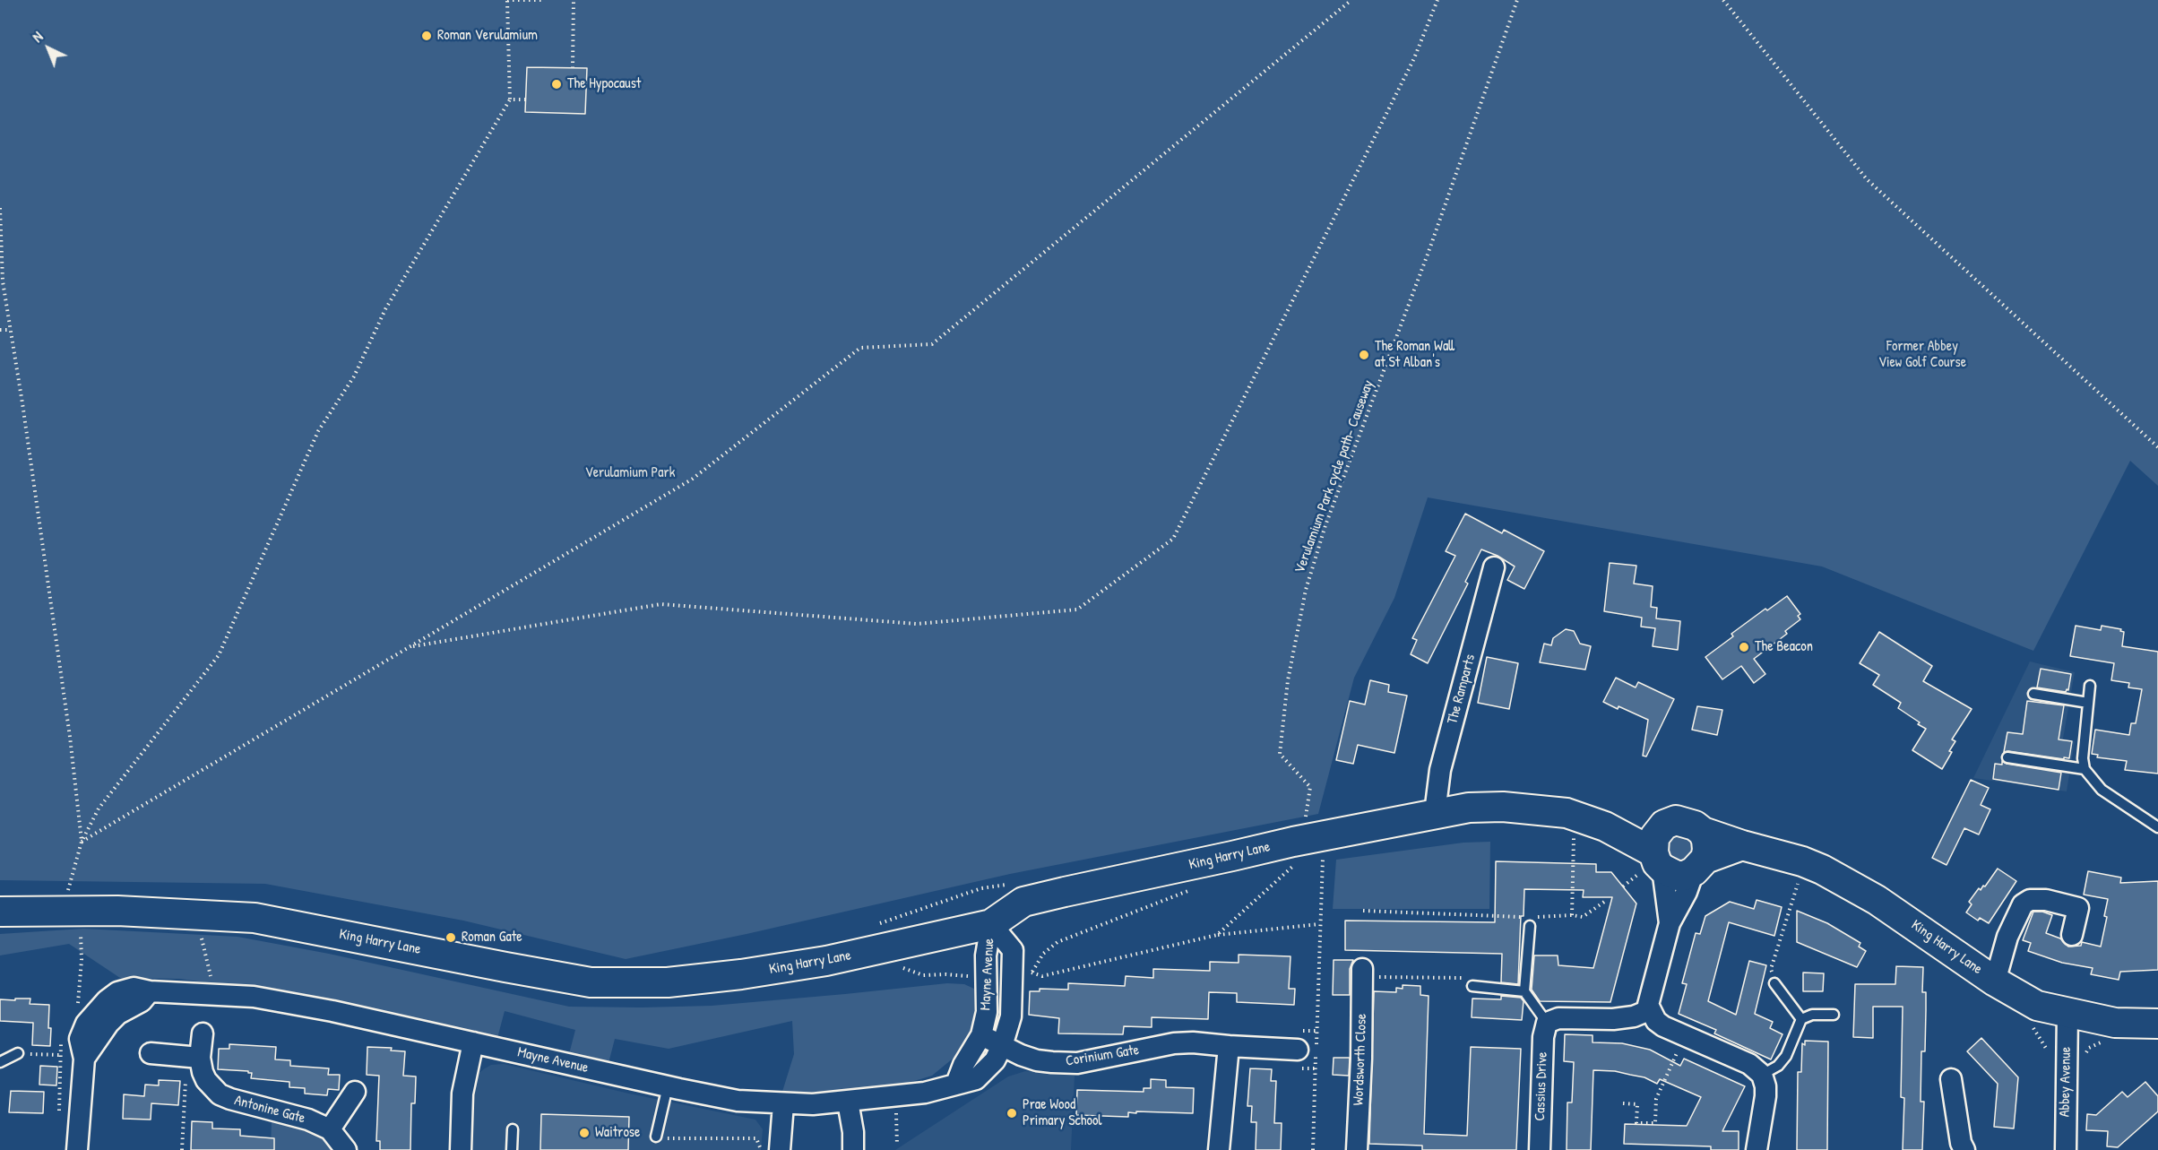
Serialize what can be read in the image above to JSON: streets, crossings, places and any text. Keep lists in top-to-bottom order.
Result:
{
  "streets": {
    "street": [
      "The Ramparts",
      "King Harry Lane",
      "Mayne Avenue",
      "Corinium Gate",
      "Wordsworth Close",
      "Abbey Avenue",
      "Cassius Drive",
      "Antonine Gate"
    ],
    "path": ["Verulamium Park cycle path- Causeway"]
  },
  "crossings": [
    ["Verulamium Park cycle path- Causeway", "King Harry Lane"],
    ["The Ramparts", "King Harry Lane"],
    ["King Harry Lane", "Mayne Avenue"],
    ["King Harry Lane", "Abbey Avenue"],
    ["Mayne Avenue", "Corinium Gate"]
  ],
  "parks": ["Former Abbey View Golf Course", "Verulamium Park"],
  "places": [
    "Roman Verulamium",
    "The Hypocaust",
    "The Roman Wall at St Alban's",
    "The Beacon",
    "Roman Gate",
    "Prae Wood Primary School",
    "Waitrose"
  ],
  "north": "top left"
}
